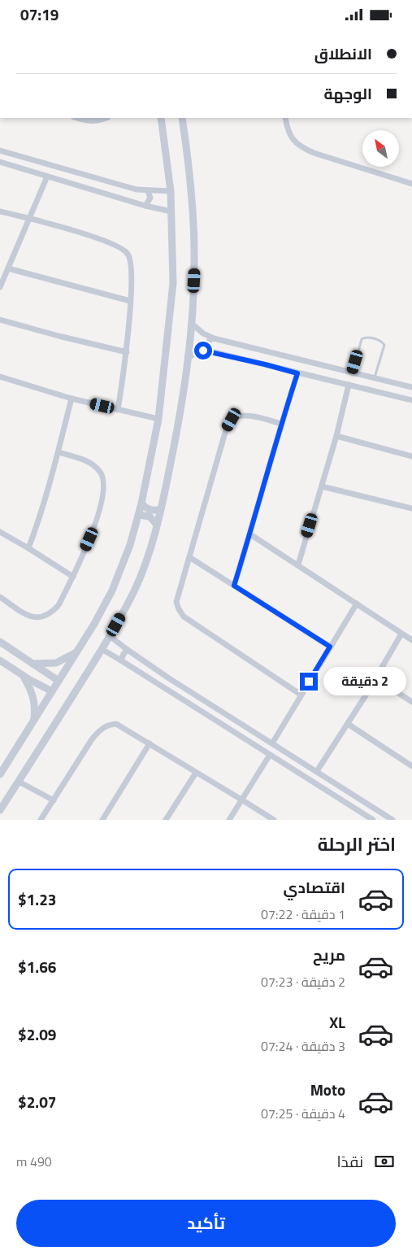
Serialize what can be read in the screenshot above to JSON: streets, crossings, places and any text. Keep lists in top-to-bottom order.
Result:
{
  "north": "top left",
  "page": {
    "status": "07:19",
    "banner": ["الانطلاق", "الوجهة"],
    "bubble": "2 دقيقة",
    "heading": "اختر الرحلة",
    "list": [
      {
        "name": "اقتصادي",
        "note": "1 دقيقة · 07:22",
        "value": "$1.23"
      },
      {
        "name": "مريح",
        "note": "2 دقيقة · 07:23",
        "value": "$1.66"
      },
      {
        "name": "XL",
        "note": "3 دقيقة · 07:24",
        "value": "$2.09"
      },
      {
        "name": "Moto",
        "note": "4 دقيقة · 07:25",
        "value": "$2.07"
      }
    ],
    "pay": ["نقدًا", "490 m"],
    "buttons": "تأكيد"
  }
}
